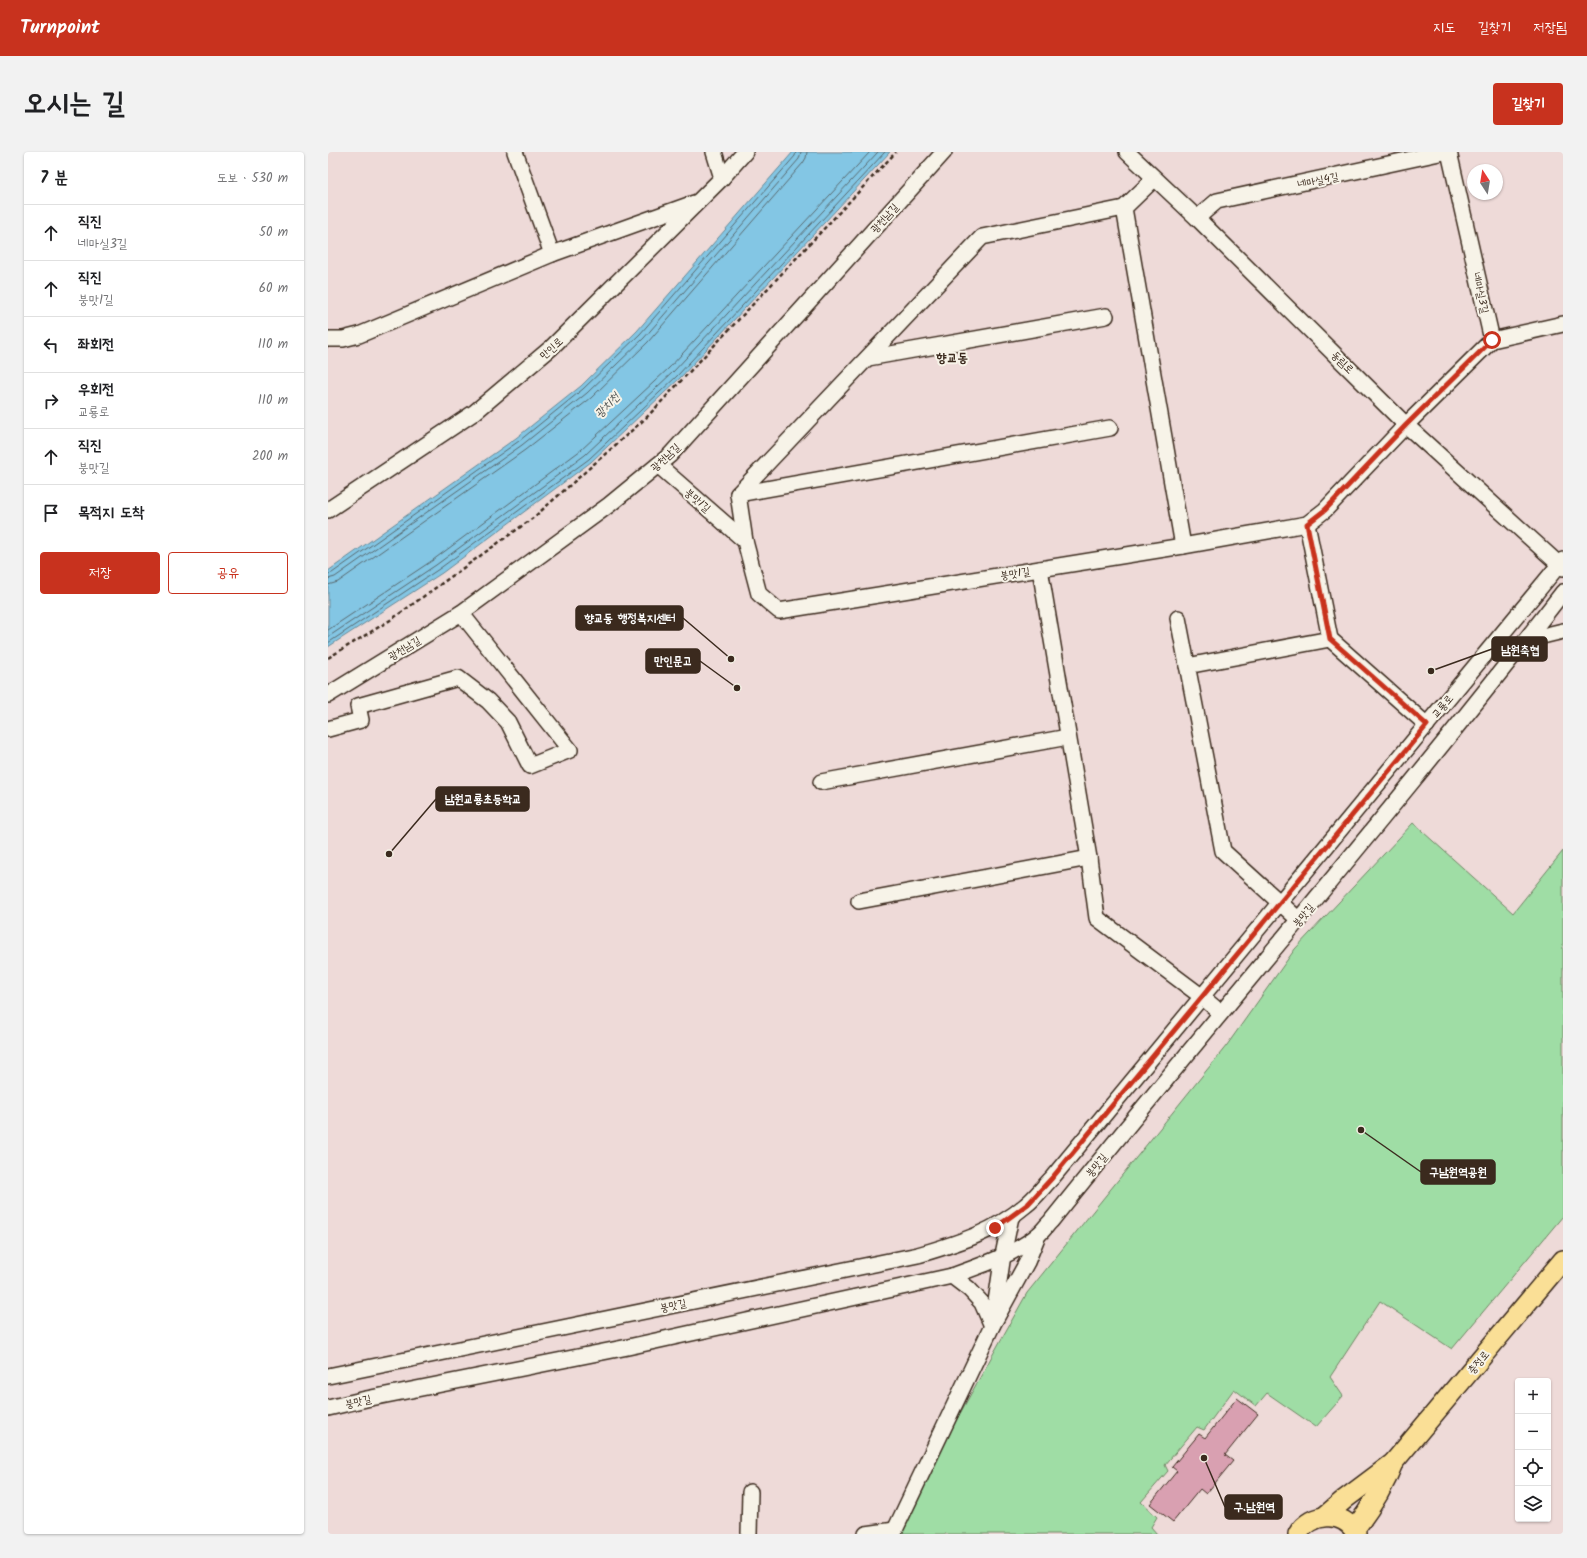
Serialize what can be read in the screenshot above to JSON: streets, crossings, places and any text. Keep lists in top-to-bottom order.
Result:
{
  "streets": {
    "main road": ["충정로"],
    "street": [
      "네마실4길",
      "광천남길",
      "네마실3길",
      "만인로",
      "동림로",
      "붕맛1길",
      "교룡로",
      "붕맛길"
    ]
  },
  "crossings": [
    ["네마실4길", "동림로"],
    ["광천남길", "붕맛1길"],
    ["동림로", "붕맛1길"],
    ["동림로", "교룡로"],
    ["교룡로", "붕맛길"]
  ],
  "districts": ["향교동"],
  "water": ["광치천"],
  "places": [
    "향교동 행정복지센터",
    "남원축협",
    "만인문고",
    "남원교룡초등학교",
    "구남원역공원",
    "구.남원역"
  ],
  "north": "top",
  "page": {
    "header": "Turnpoint",
    "nav": ["지도", "길찾기", "저장됨"],
    "title": "오시는 길",
    "buttons": [
      "길찾기",
      ["저장", "공유"]
    ],
    "heading": ["7 분", "도보 · 530 m"],
    "list": [
      ["직진", "네마실3길", "50 m"],
      ["직진", "붕맛1길", "60 m"],
      ["좌회전", "110 m"],
      ["우회전", "교룡로", "110 m"],
      ["직진", "붕맛길", "200 m"],
      "목적지 도착"
    ],
    "map_buttons": ["+", "−"]
  }
}
